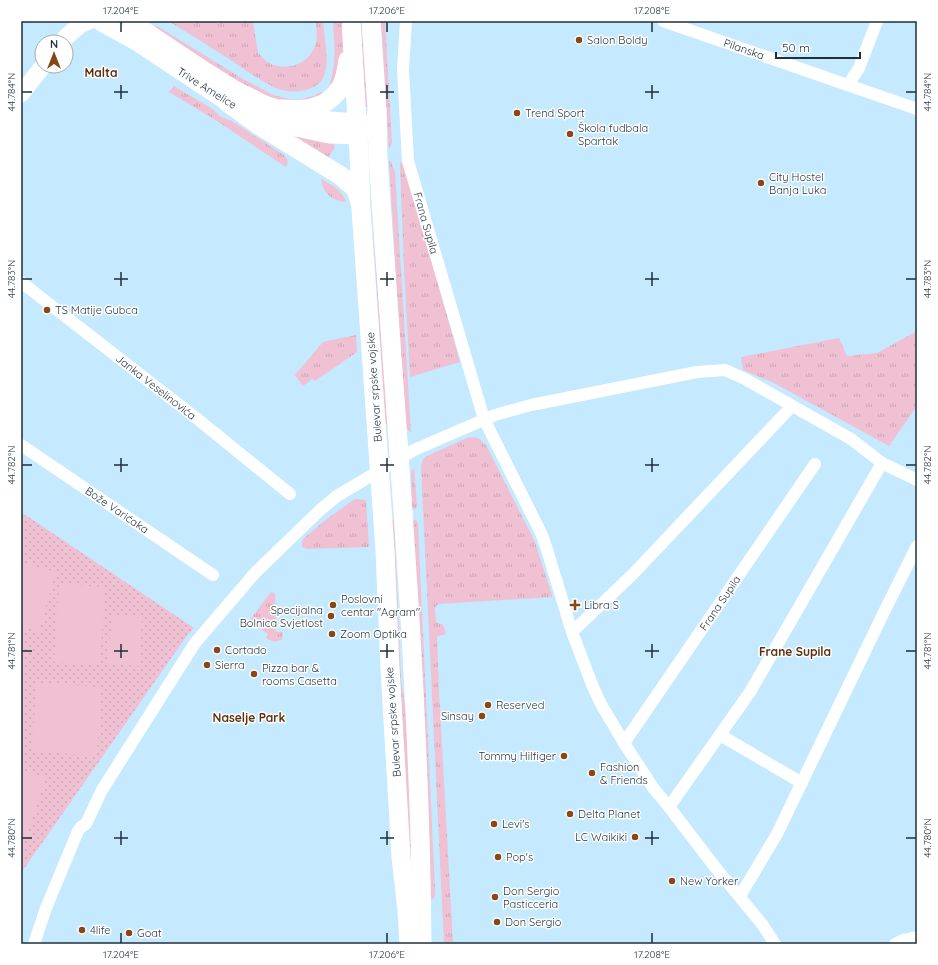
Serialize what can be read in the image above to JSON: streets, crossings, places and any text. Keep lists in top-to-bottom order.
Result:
{
  "streets": {
    "main road": ["Trive Amelice", "Bulevar srpske vojske"],
    "street": [
      "Pilanska",
      "Frana Supila",
      "Janka Veselinovića",
      "Bože Varićaka"
    ]
  },
  "crossings": [
    ["Trive Amelice", "Bulevar srpske vojske"]
  ],
  "districts": ["Malta", "Frane Supila", "Naselje Park"],
  "places": {
    "other": [
      "Salon Boldy",
      "Trend Sport",
      "Škola fudbala Spartak",
      "City Hostel Banja Luka",
      "TS Matije Gubca",
      "Poslovni centar \"Agram\"",
      "Specijalna Bolnica Svjetlost",
      "Zoom Optika",
      "Cortado",
      "Sierra",
      "Pizza bar & rooms Casetta",
      "Reserved",
      "Sinsay",
      "Tommy Hilfiger",
      "Fashion & Friends",
      "Delta Planet",
      "Levi's",
      "LC Waikiki",
      "Pop's",
      "New Yorker",
      "Don Sergio Pasticceria",
      "Don Sergio",
      "4life",
      "Goat"
    ],
    "health": ["Libra S"]
  },
  "scale_bar": "50 m",
  "north": "top",
  "coordinates": [
    "17.204°E",
    "17.206°E",
    "17.208°E",
    "44.784°N",
    "44.783°N",
    "44.782°N",
    "44.781°N",
    "44.780°N"
  ]
}
